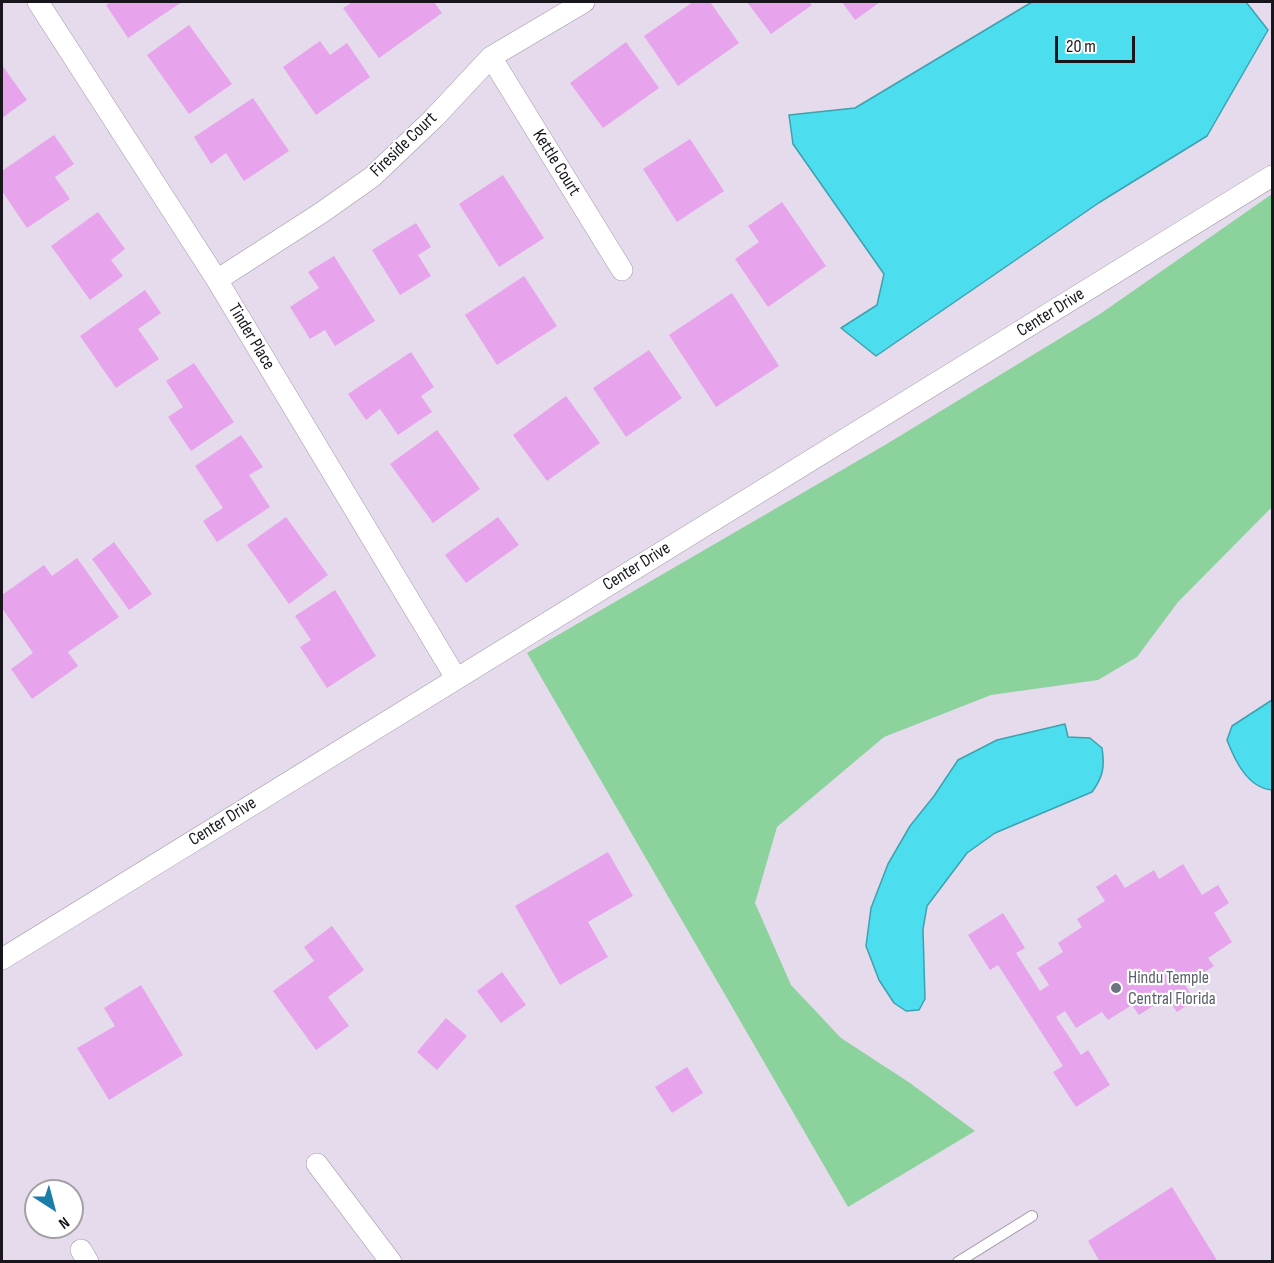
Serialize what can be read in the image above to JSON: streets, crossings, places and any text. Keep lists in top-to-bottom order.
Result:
{
  "streets": {
    "street": [
      "Fireside Court",
      "Kettle Court",
      "Center Drive",
      "Tinder Place"
    ]
  },
  "crossings": [
    ["Fireside Court", "Kettle Court"],
    ["Fireside Court", "Tinder Place"],
    ["Center Drive", "Tinder Place"]
  ],
  "places": ["Hindu Temple Central Florida"],
  "scale_bar": "20 m",
  "north": "bottom right"
}
